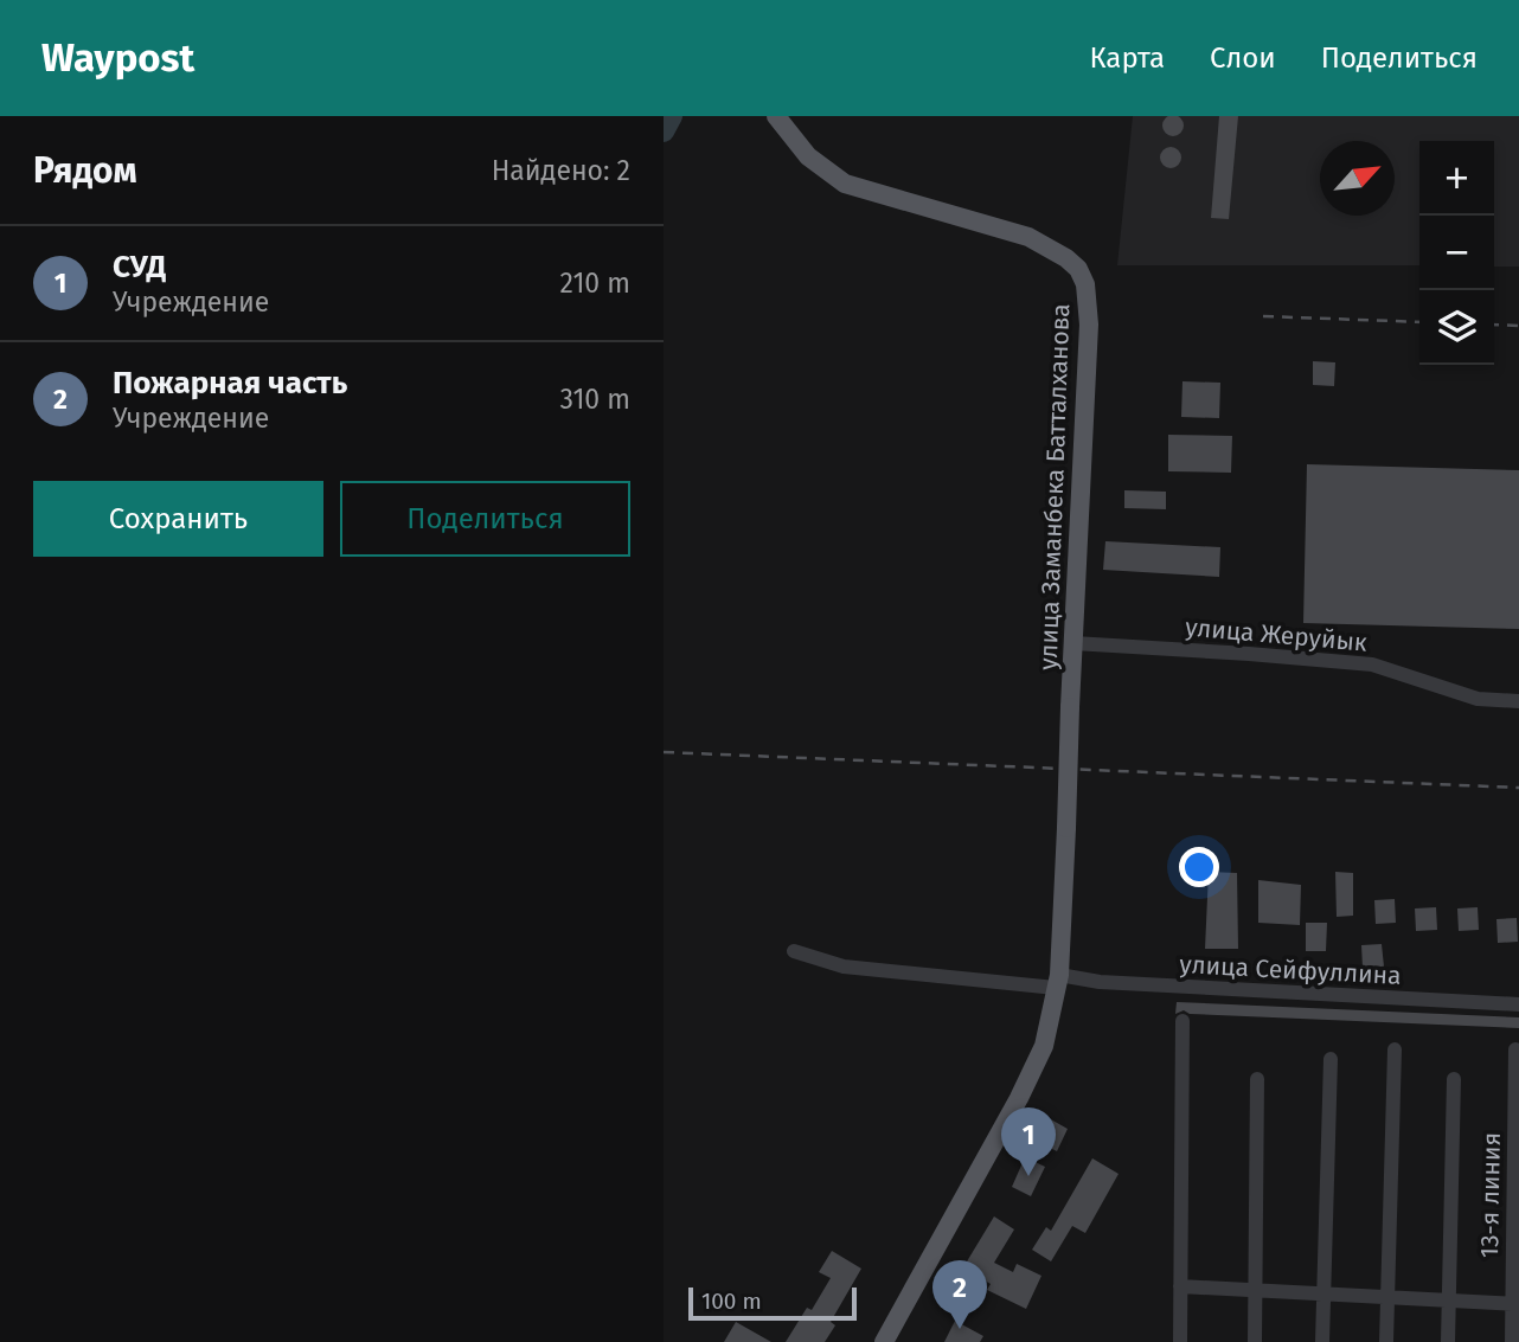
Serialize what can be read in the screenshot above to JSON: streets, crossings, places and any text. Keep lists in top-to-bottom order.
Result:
{
  "streets": {
    "main road": ["улица Заманбека Батталханова"],
    "street": ["улица Жеруйык", "улица Сейфуллина", "13-я линия"]
  },
  "crossings": [
    ["улица Заманбека Батталханова", "улица Жеруйык"],
    ["улица Заманбека Батталханова", "улица Сейфуллина"]
  ],
  "scale_bar": "100 m",
  "north": "top right",
  "page": {
    "header": "Waypost",
    "nav": ["Карта", "Слои", "Поделиться"],
    "heading": ["Рядом", "Найдено: 2"],
    "map_buttons": ["+", "−"],
    "list": [
      {
        "mark": "1",
        "name": "СУД",
        "note": "Учреждение",
        "value": "210 m"
      },
      {
        "mark": "2",
        "name": "Пожарная часть",
        "note": "Учреждение",
        "value": "310 m"
      }
    ],
    "buttons": ["Сохранить", "Поделиться"],
    "pins": ["1", "2"],
    "scale": "100 m"
  }
}
